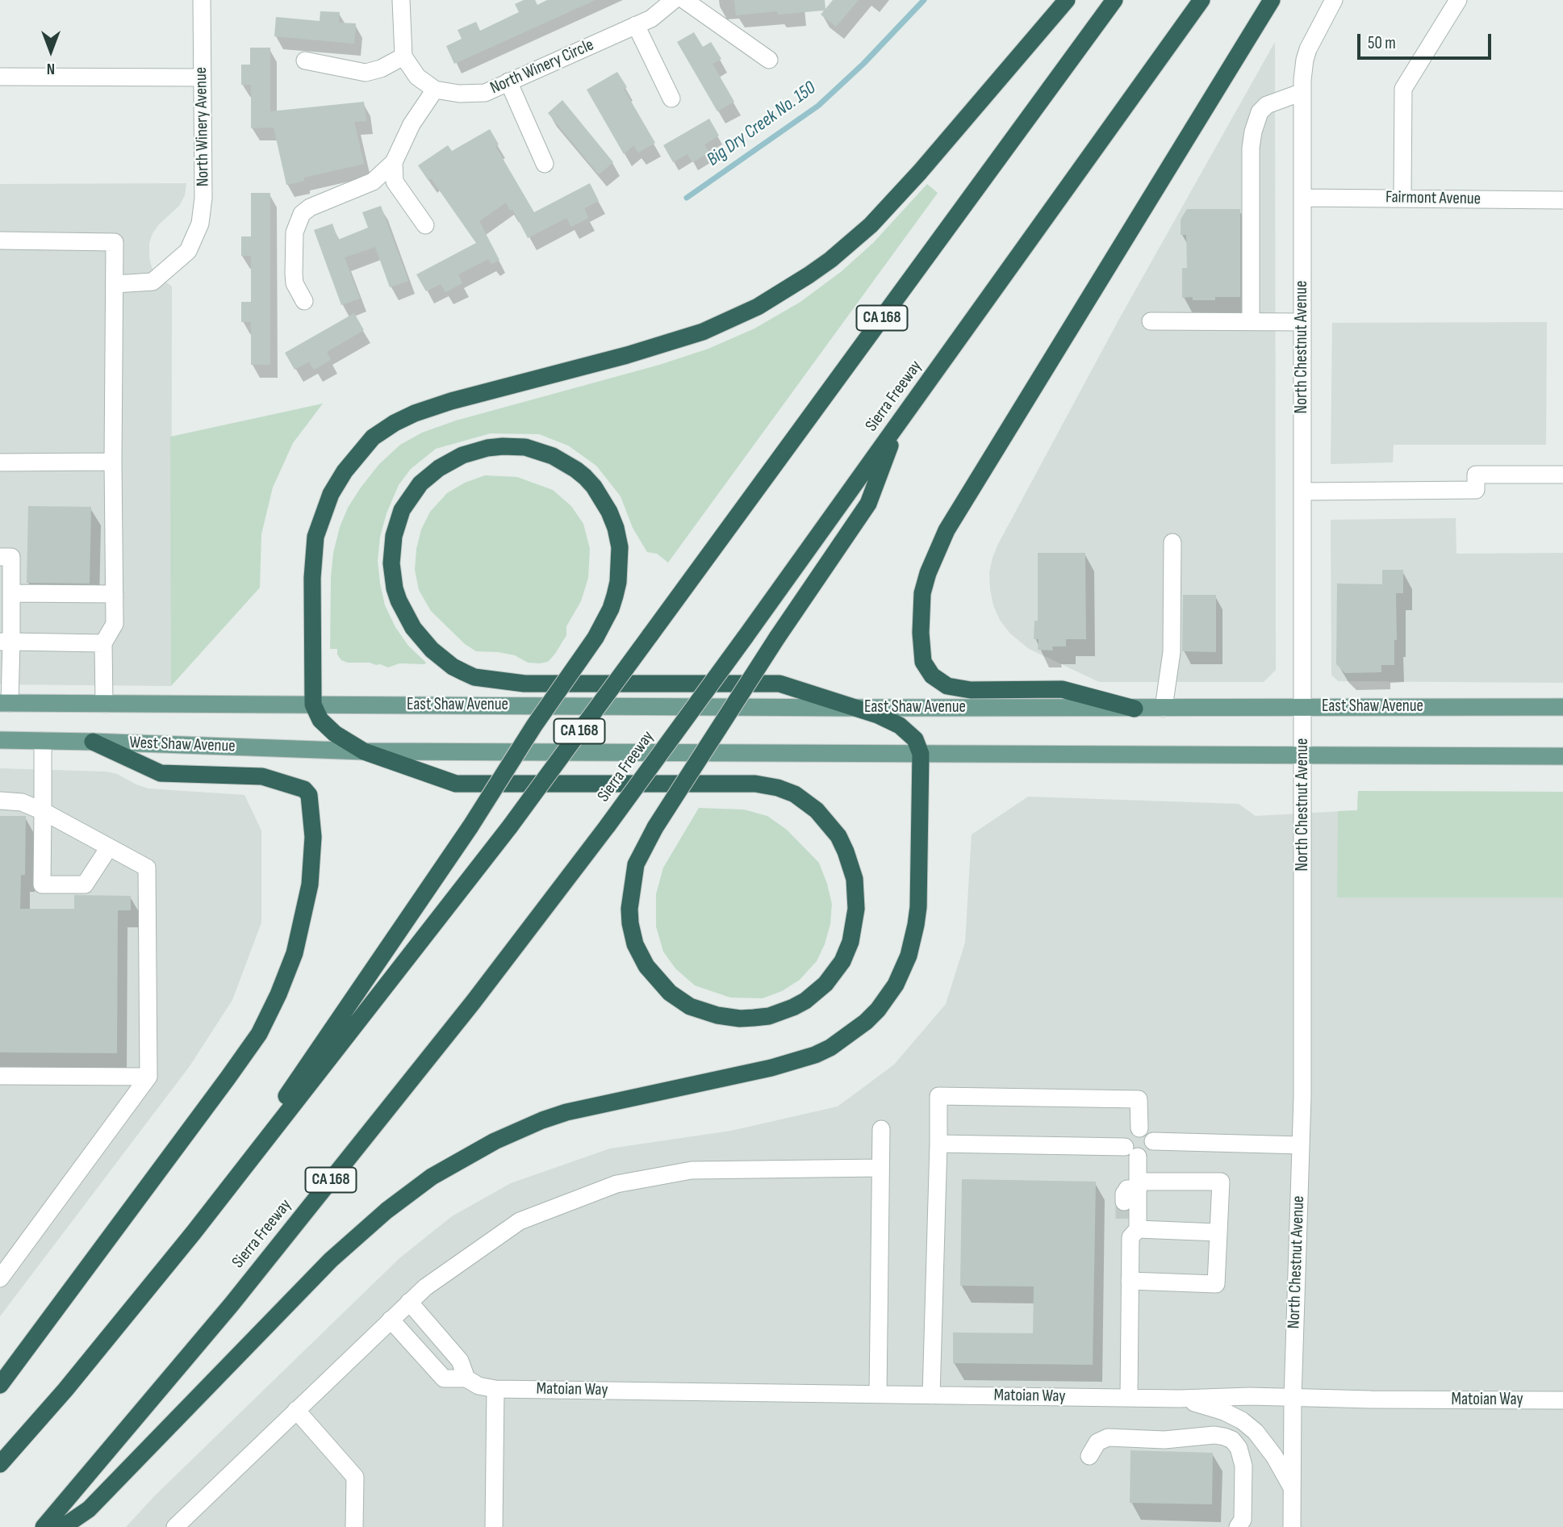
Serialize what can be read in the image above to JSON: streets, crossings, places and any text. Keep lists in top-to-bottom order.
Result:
{
  "streets": {
    "highway": ["CA 168", "Sierra Freeway"],
    "main road": ["East Shaw Avenue", "West Shaw Avenue"],
    "street": [
      "North Winery Circle",
      "North Winery Avenue",
      "Fairmont Avenue",
      "North Chestnut Avenue",
      "Matoian Way"
    ]
  },
  "crossings": [
    ["Fairmont Avenue", "North Chestnut Avenue"],
    ["North Chestnut Avenue", "East Shaw Avenue"],
    ["North Chestnut Avenue", "Matoian Way"]
  ],
  "water": ["Big Dry Creek No. 150"],
  "scale_bar": "50 m",
  "north": "bottom"
}
